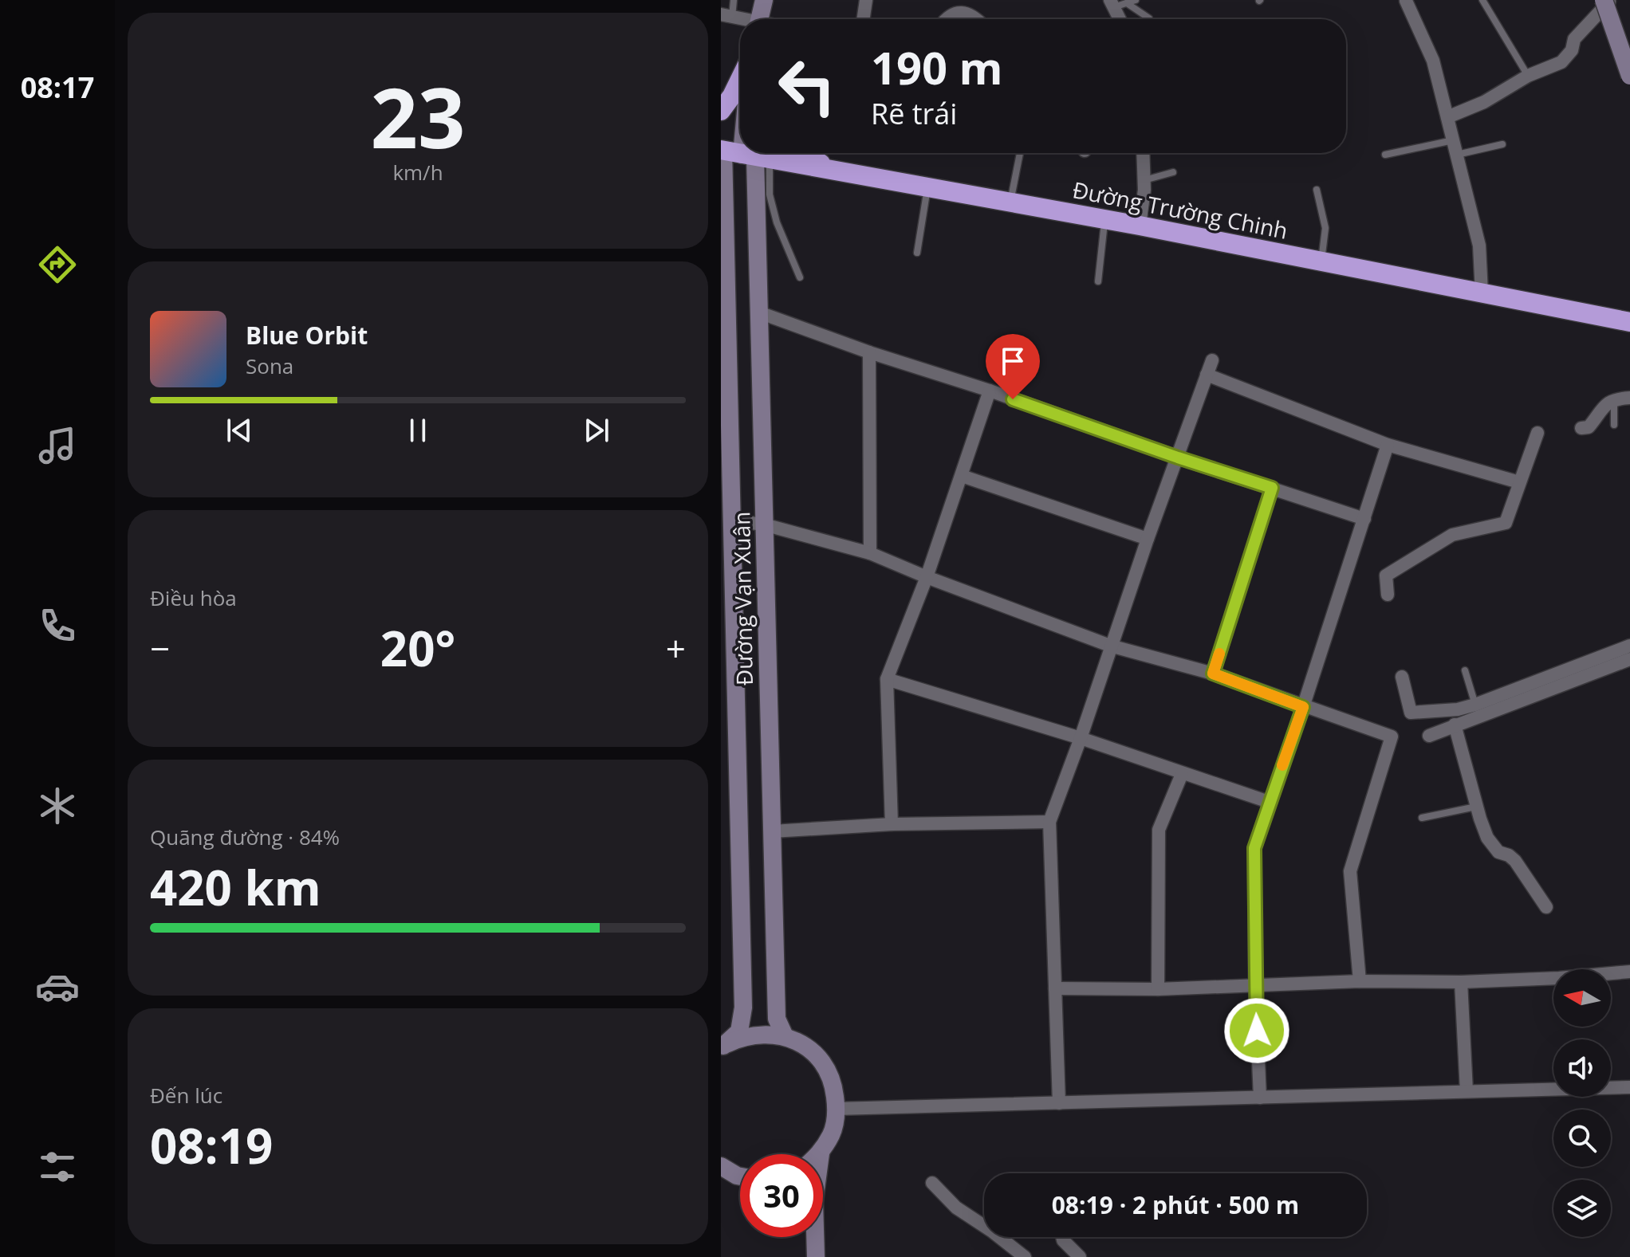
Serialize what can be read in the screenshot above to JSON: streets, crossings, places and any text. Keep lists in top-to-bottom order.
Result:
{
  "streets": {
    "highway": ["Đường Trường Chinh"],
    "street": ["Đường Vạn Xuân"]
  },
  "crossings": [
    ["Đường Trường Chinh", "Đường Vạn Xuân"]
  ],
  "north": "left",
  "page": {
    "tabs": "08:17",
    "tile": [
      ["23", "km/h"],
      "Điều hòa",
      ["Quãng đường · 84%", "420 km"],
      ["Đến lúc", "08:19"]
    ],
    "turn": ["190 m", "Rẽ trái"],
    "song": ["Blue Orbit", "Sona"],
    "heat": ["−", "20°", "+"],
    "limit": "30",
    "trip": "08:19 · 2 phút · 500 m"
  }
}
